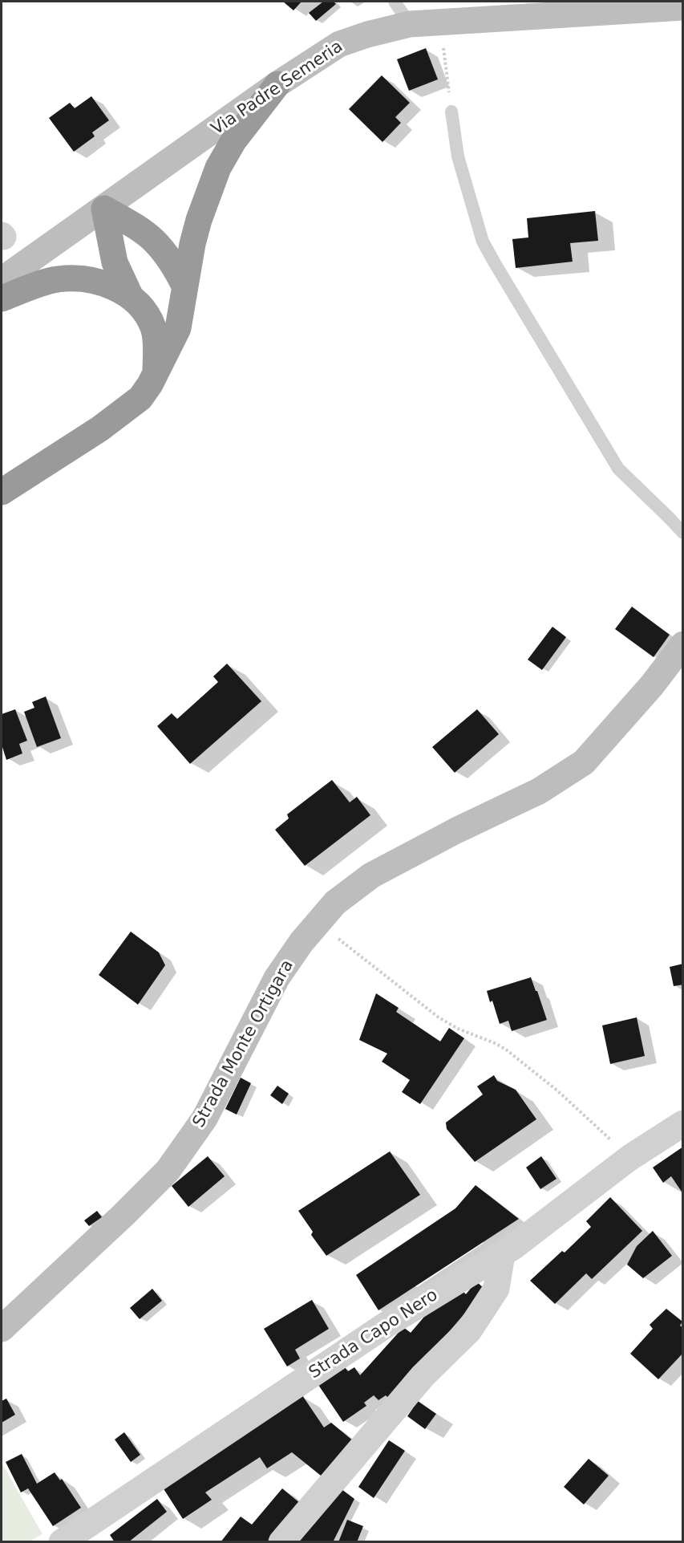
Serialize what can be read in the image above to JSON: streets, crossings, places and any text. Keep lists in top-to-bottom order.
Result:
{
  "streets": {
    "main road": ["Via Padre Semeria", "Strada Monte Ortigara"],
    "street": ["Strada Capo Nero"]
  }
}
